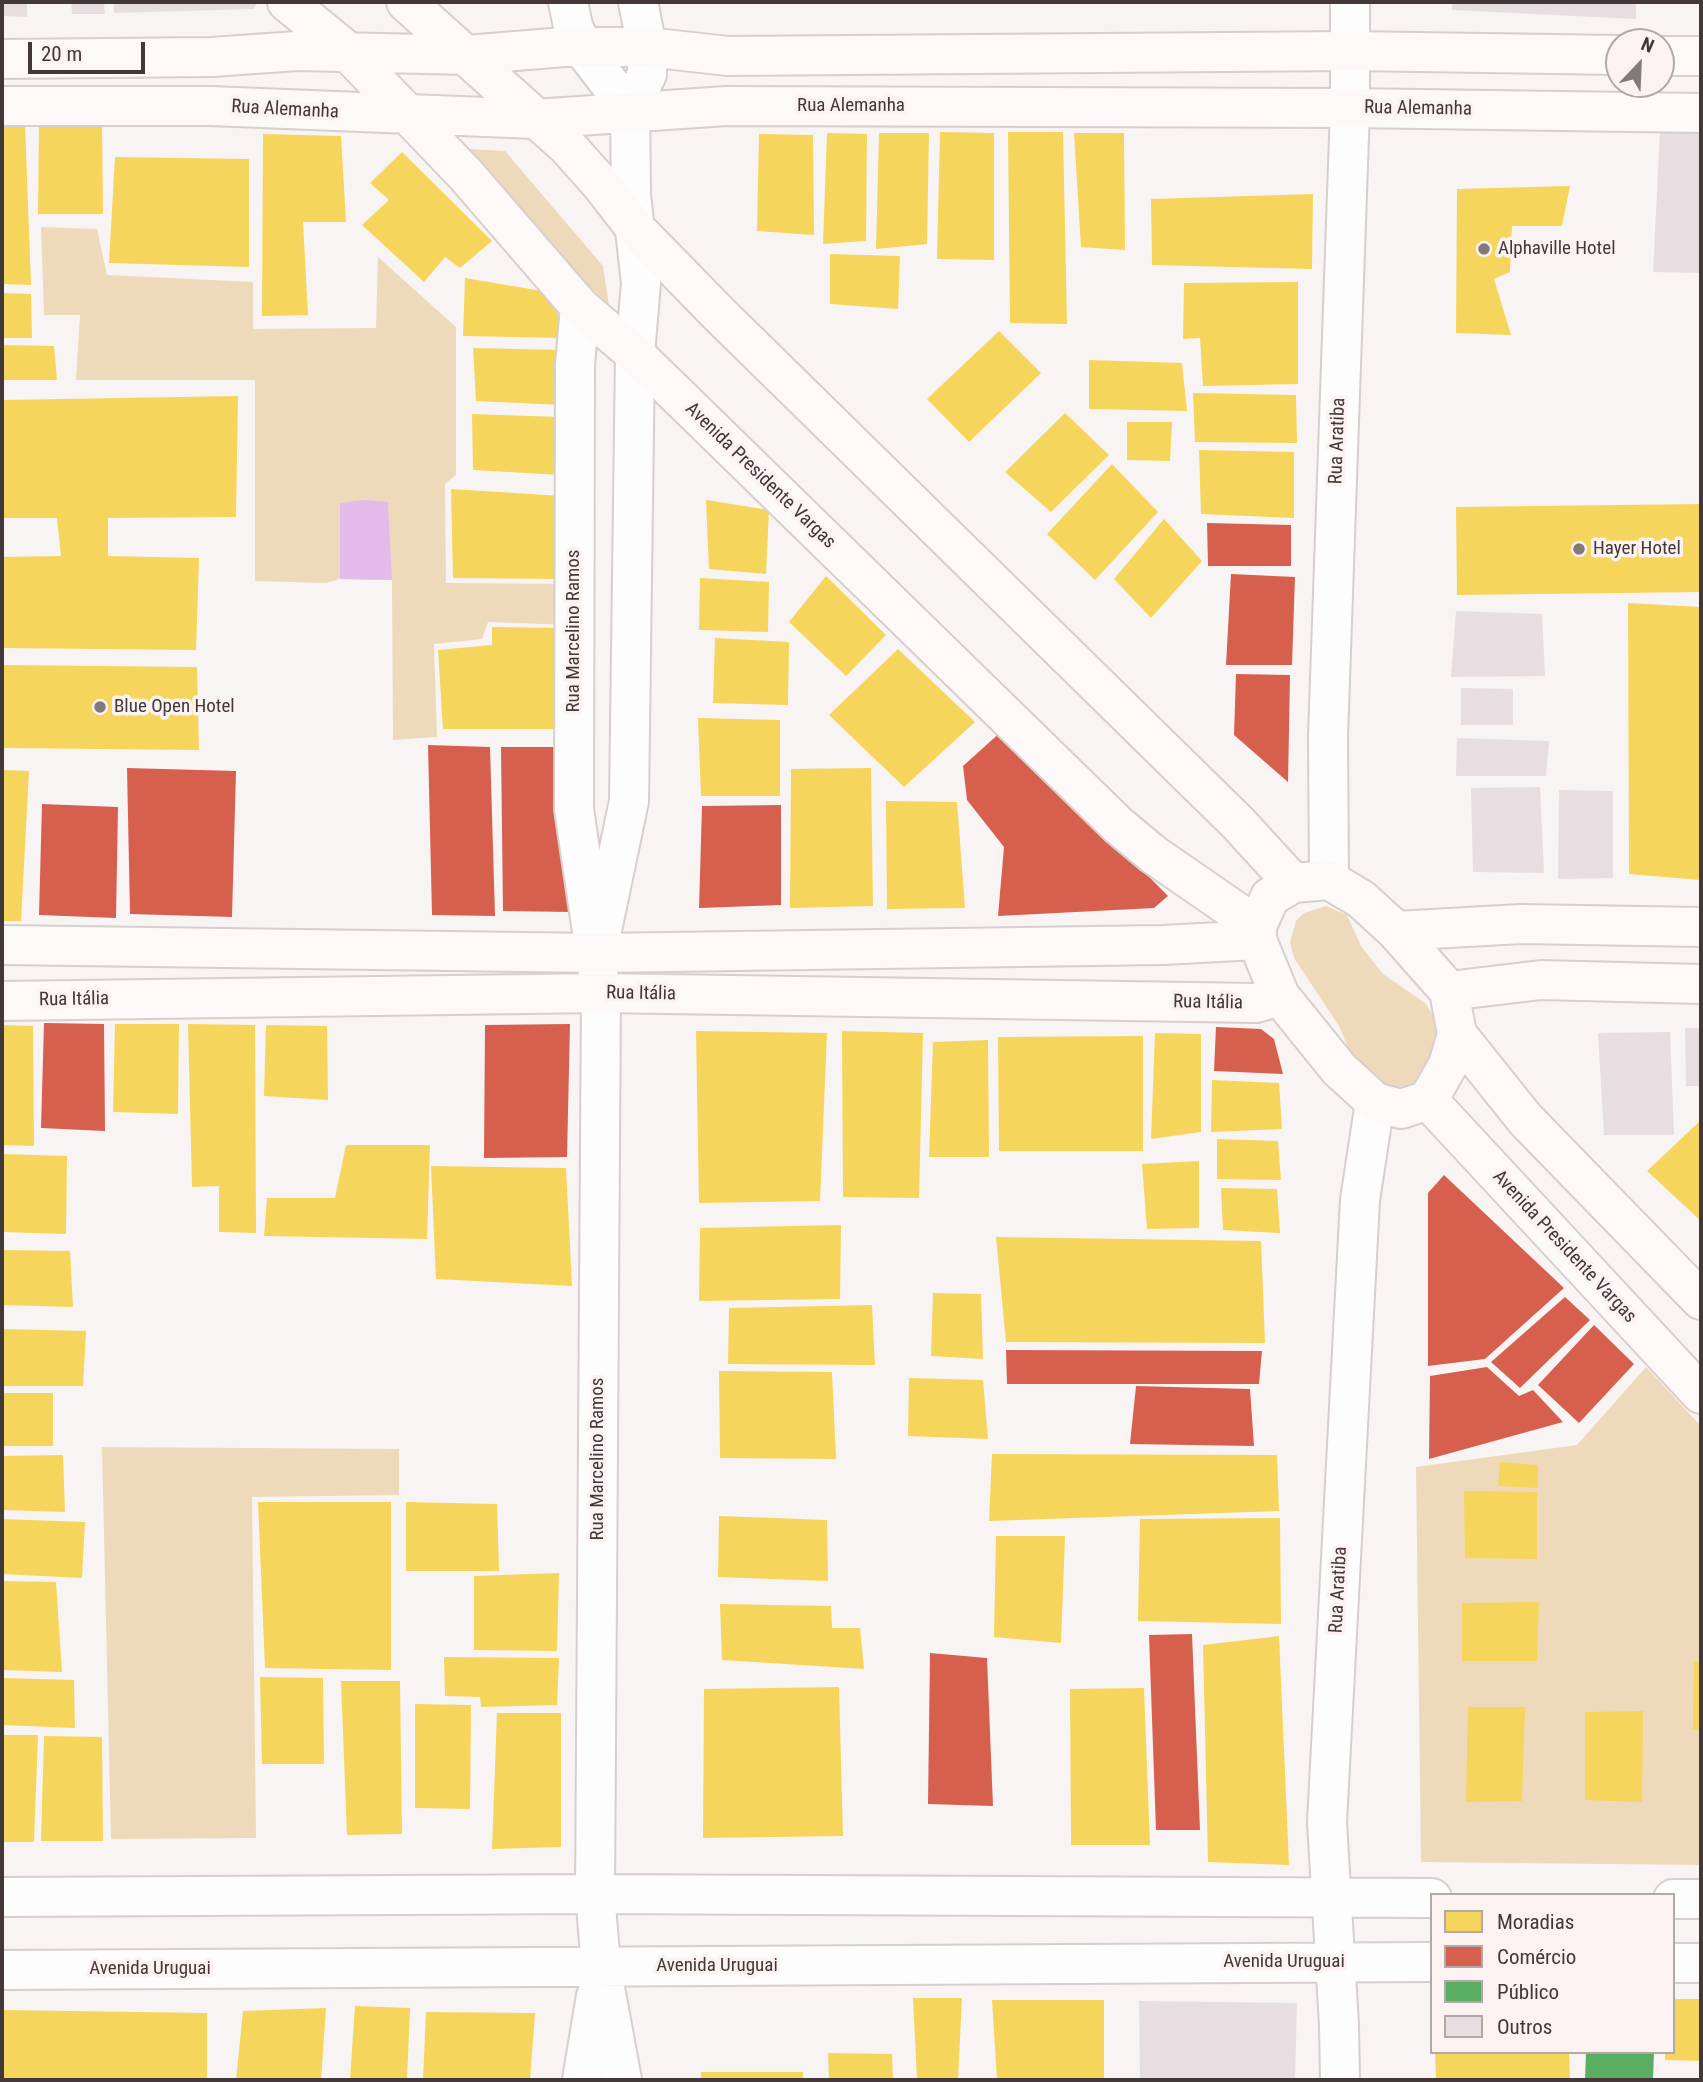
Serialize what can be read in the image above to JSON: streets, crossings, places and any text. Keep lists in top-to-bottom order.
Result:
{
  "streets": {
    "main road": ["Rua Alemanha", "Avenida Presidente Vargas", "Rua Itália"],
    "street": ["Rua Aratiba", "Rua Marcelino Ramos", "Avenida Uruguai"]
  },
  "crossings": [
    ["Rua Alemanha", "Rua Aratiba"],
    ["Rua Alemanha", "Avenida Presidente Vargas"],
    ["Rua Alemanha", "Rua Marcelino Ramos"],
    ["Rua Aratiba", "Avenida Uruguai"],
    ["Avenida Presidente Vargas", "Rua Marcelino Ramos"],
    ["Rua Marcelino Ramos", "Rua Itália"],
    ["Rua Marcelino Ramos", "Avenida Uruguai"]
  ],
  "places": ["Alphaville Hotel", "Hayer Hotel", "Blue Open Hotel"],
  "legend": [
    "Moradias",
    "Comércio",
    "Público",
    "Outros"
  ],
  "scale_bar": "20 m",
  "north": "top right"
}
